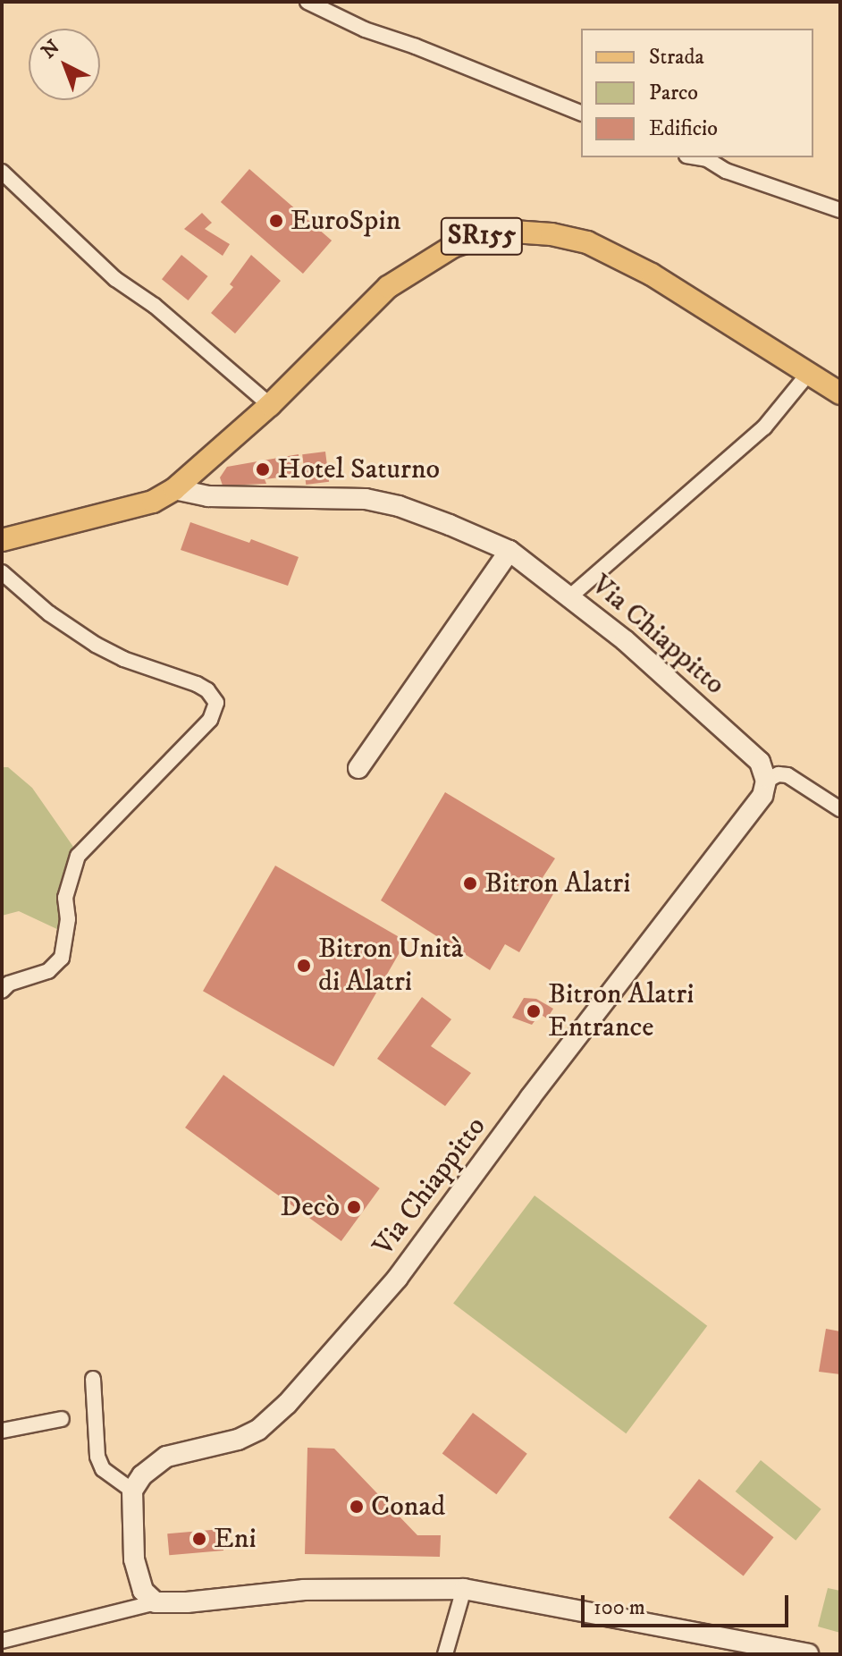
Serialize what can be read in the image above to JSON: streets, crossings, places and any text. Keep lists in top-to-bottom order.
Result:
{
  "streets": {
    "main road": ["SR155"],
    "street": ["Via Chiappitto"]
  },
  "crossings": [
    ["SR155", "Via Chiappitto"]
  ],
  "places": [
    "EuroSpin",
    "Hotel Saturno",
    "Bitron Alatri",
    "Bitron Unità di Alatri",
    "Bitron Alatri Entrance",
    "Decò",
    "Conad",
    "Eni"
  ],
  "legend": ["Strada", "Parco", "Edificio"],
  "scale_bar": "100 m",
  "north": "top left"
}
